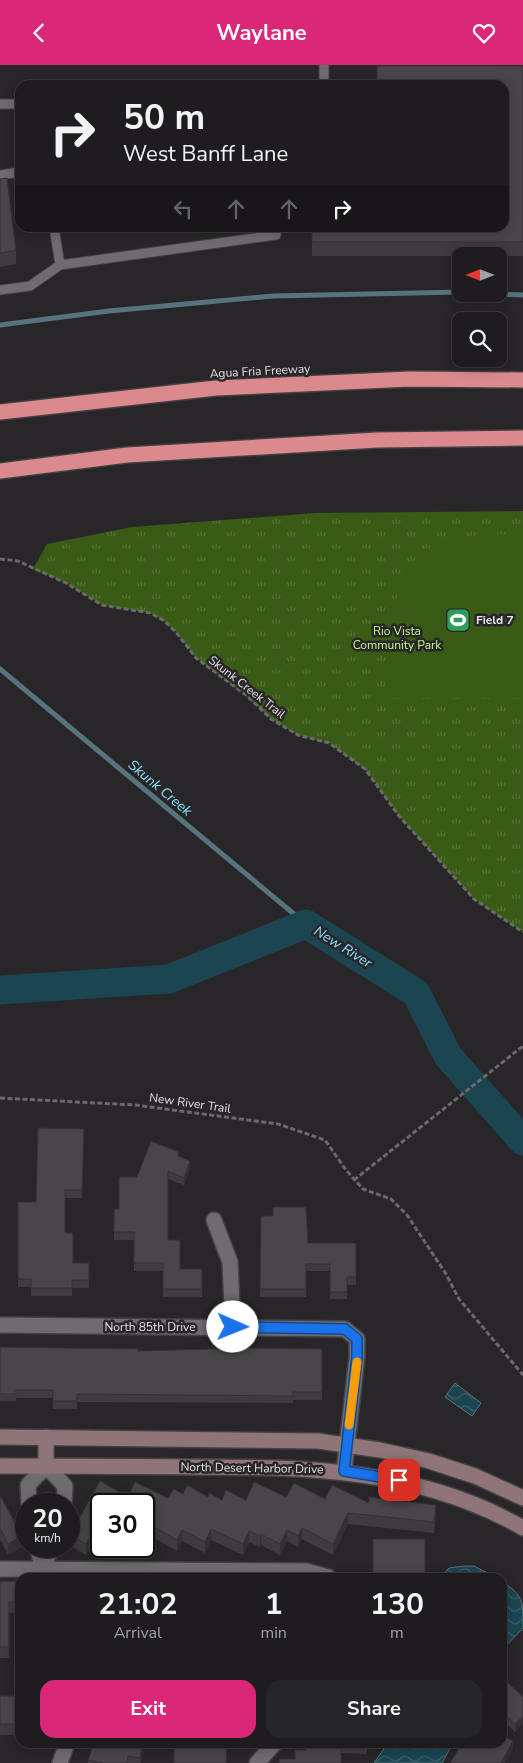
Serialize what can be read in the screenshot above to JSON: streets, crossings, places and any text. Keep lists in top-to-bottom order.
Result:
{
  "streets": {
    "highway": ["Agua Fria Freeway"],
    "street": ["North 85th Drive", "North Desert Harbor Drive"],
    "path": ["Skunk Creek Trail", "New River Trail"]
  },
  "water": ["Skunk Creek", "New River"],
  "parks": ["Rio Vista Community Park"],
  "places": {
    "sports": ["Field 7"]
  },
  "north": "left",
  "page": {
    "header": "Waylane",
    "turn": ["50 m", "West Banff Lane"],
    "speed": "20 km/h",
    "limit": "30",
    "eta": [
      "21:02",
      "Arrival",
      "1",
      "min",
      "130",
      "m"
    ],
    "buttons": ["Exit", "Share"]
  }
}
